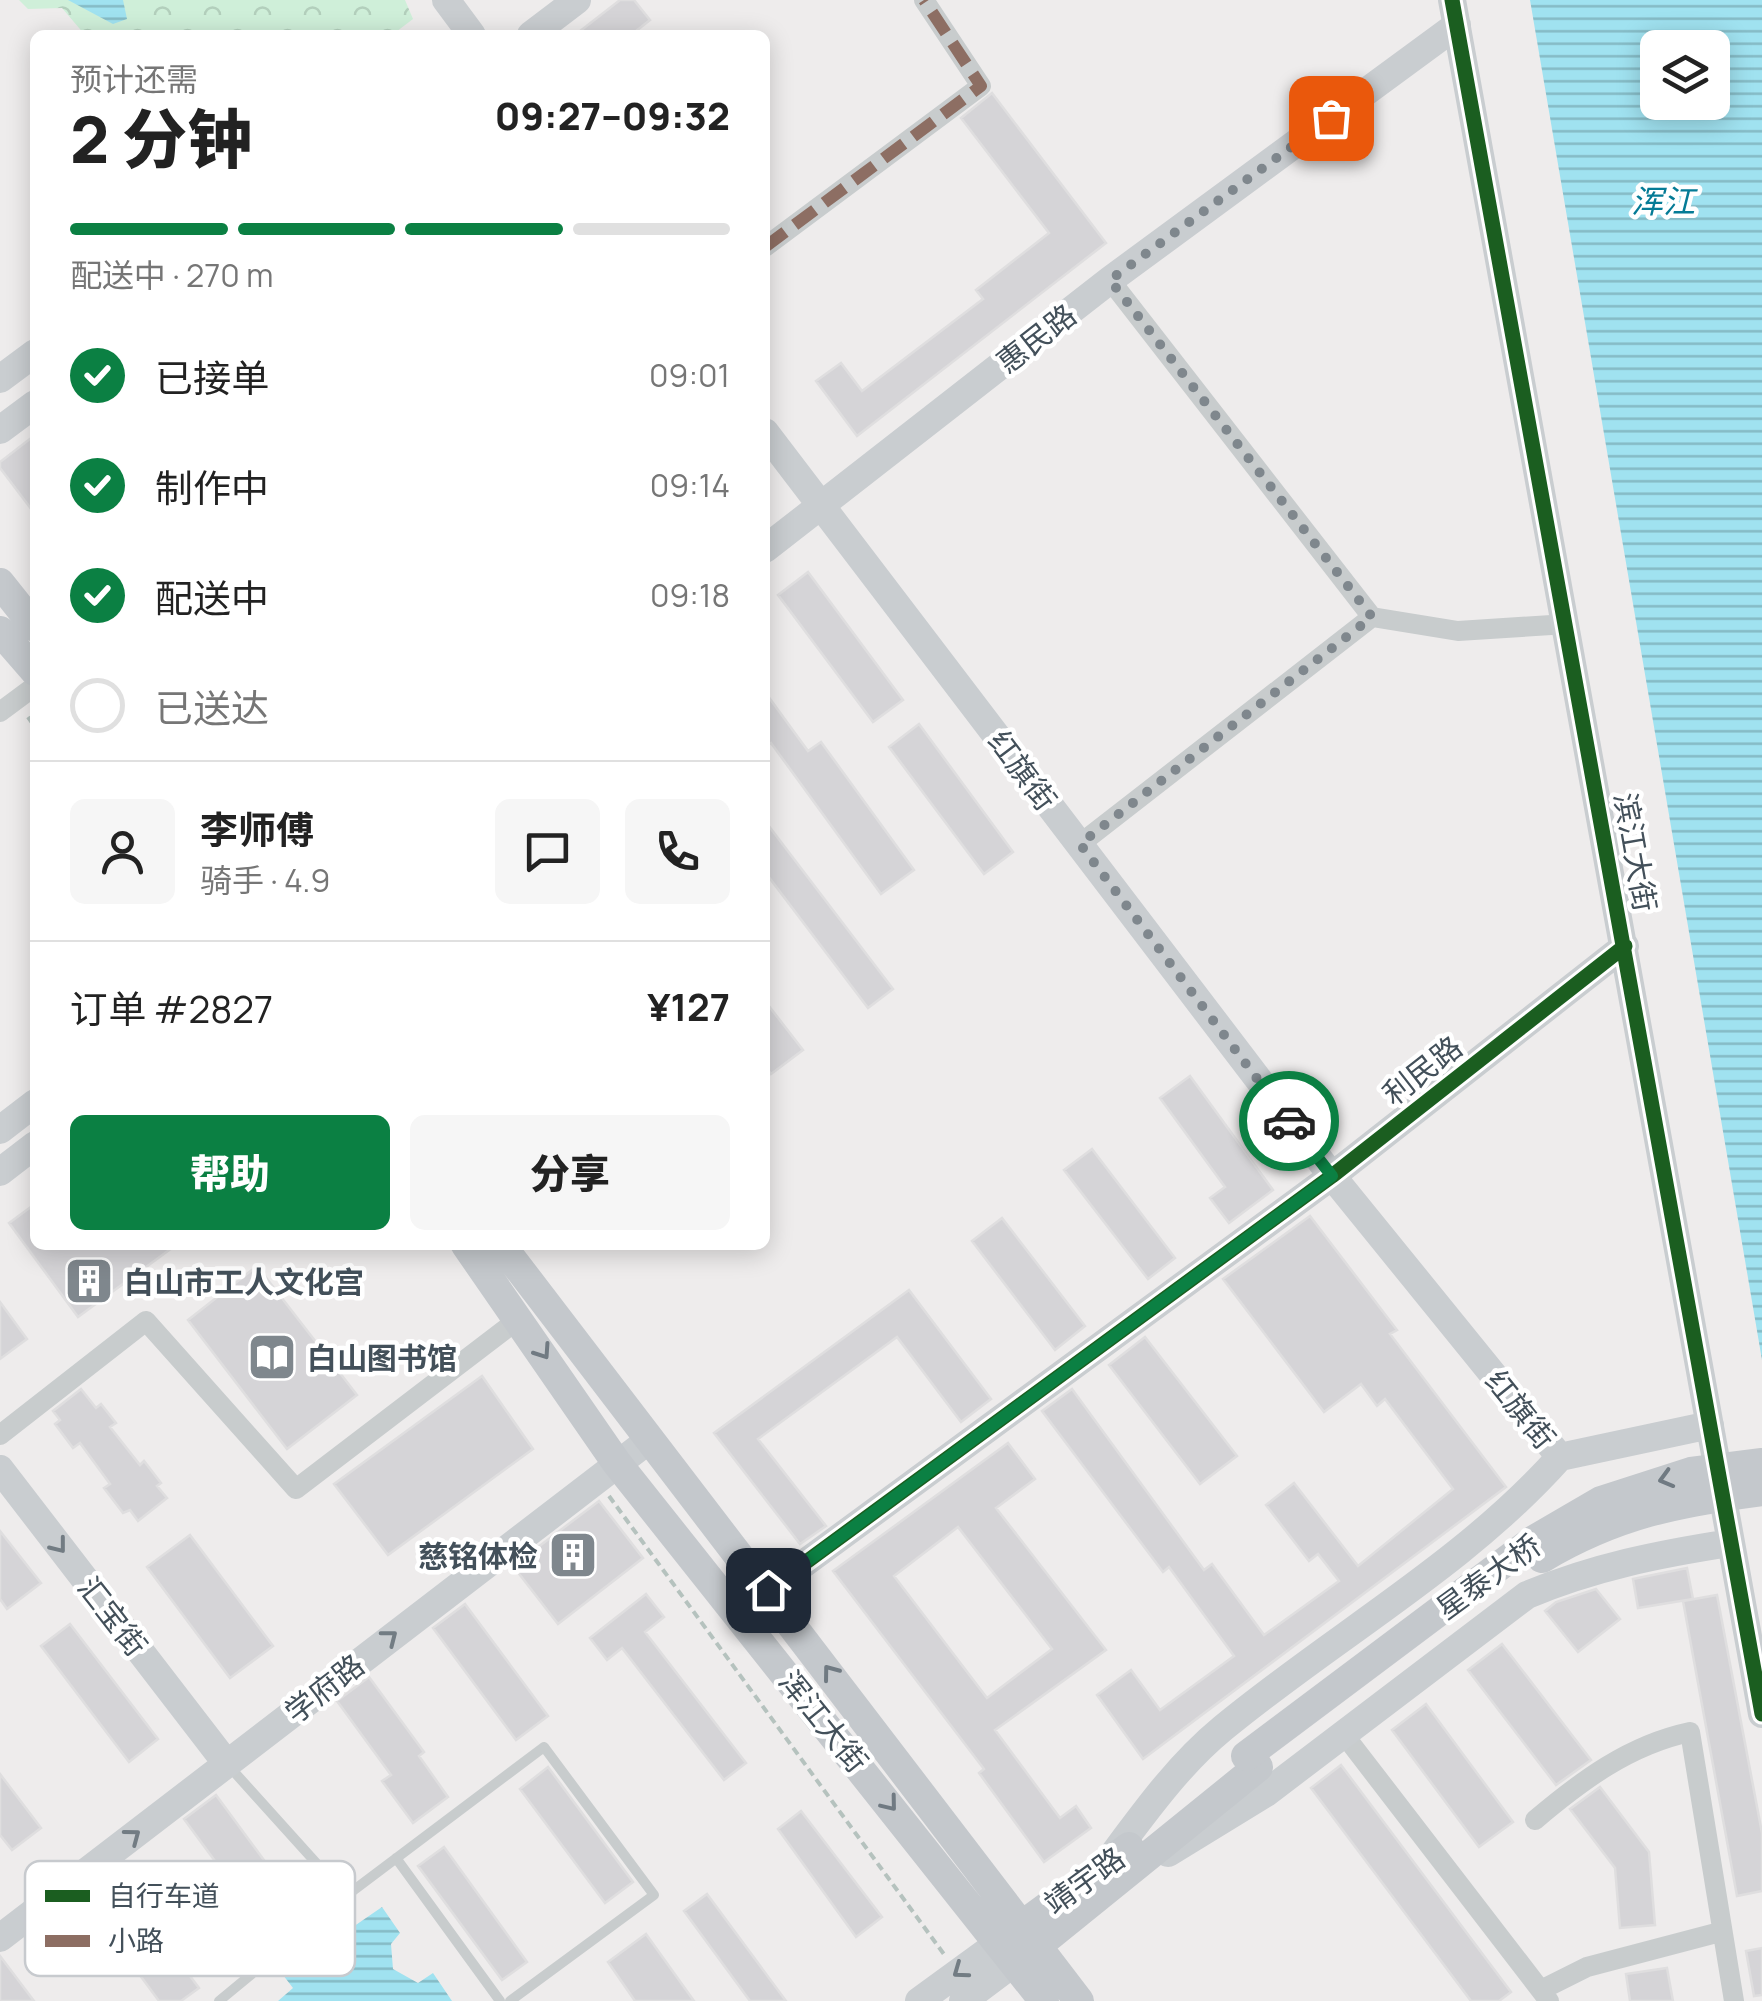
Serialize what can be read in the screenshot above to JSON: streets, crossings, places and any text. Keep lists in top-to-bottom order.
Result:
{
  "streets": {
    "main road": ["星泰大桥", "浑江大街", "靖宇路"],
    "street": [
      "惠民路",
      "红旗街",
      "滨江大街",
      "利民路",
      "汇宝街",
      "学府路"
    ]
  },
  "crossings": [
    ["惠民路", "红旗街"],
    ["惠民路", "滨江大街"],
    ["红旗街", "滨江大街"],
    ["红旗街", "利民路"],
    ["滨江大街", "利民路"],
    ["利民路", "浑江大街"],
    ["星泰大桥", "靖宇路"],
    ["汇宝街", "学府路"],
    ["学府路", "浑江大街"],
    ["浑江大街", "靖宇路"]
  ],
  "one_way": ["汇宝街", "学府路"],
  "water": ["浑江"],
  "places": {
    "building": ["白山市工人文化宫", "慈铭体检"],
    "library": ["白山图书馆"]
  },
  "legend": ["自行车道", "小路"],
  "page": {
    "heading": ["2 分钟", "预计还需", "09:27–09:32"],
    "panel": [
      "李师傅",
      "骑手 · 4.9",
      "订单 #2827",
      "¥127"
    ],
    "bar": "配送中 · 270 m",
    "list": [
      ["已接单", "09:01"],
      ["制作中", "09:14"],
      ["配送中", "09:18"],
      "已送达"
    ],
    "buttons": ["帮助", "分享"]
  }
}
